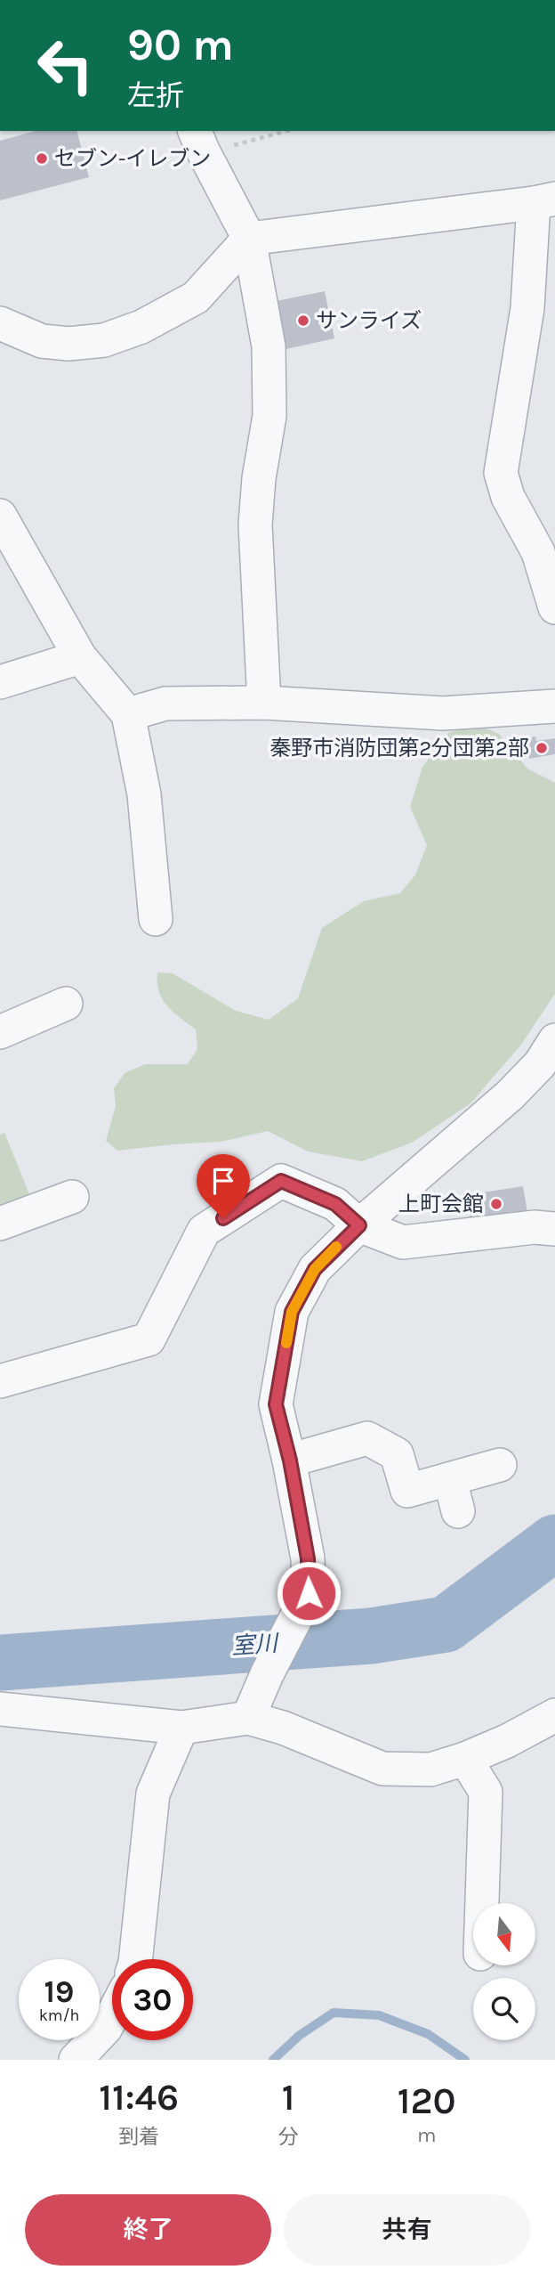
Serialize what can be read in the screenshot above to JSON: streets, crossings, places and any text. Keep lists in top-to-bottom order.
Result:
{
  "water": ["室川"],
  "places": [
    "セブン-イレブン",
    "サンライズ",
    "秦野市消防団第2分団第2部",
    "上町会館"
  ],
  "north": "bottom",
  "page": {
    "turn": ["90 m", "左折"],
    "speed": "19 km/h",
    "limit": "30",
    "eta": [
      "11:46",
      "到着",
      "1",
      "分",
      "120",
      "m"
    ],
    "buttons": ["終了", "共有"]
  }
}
